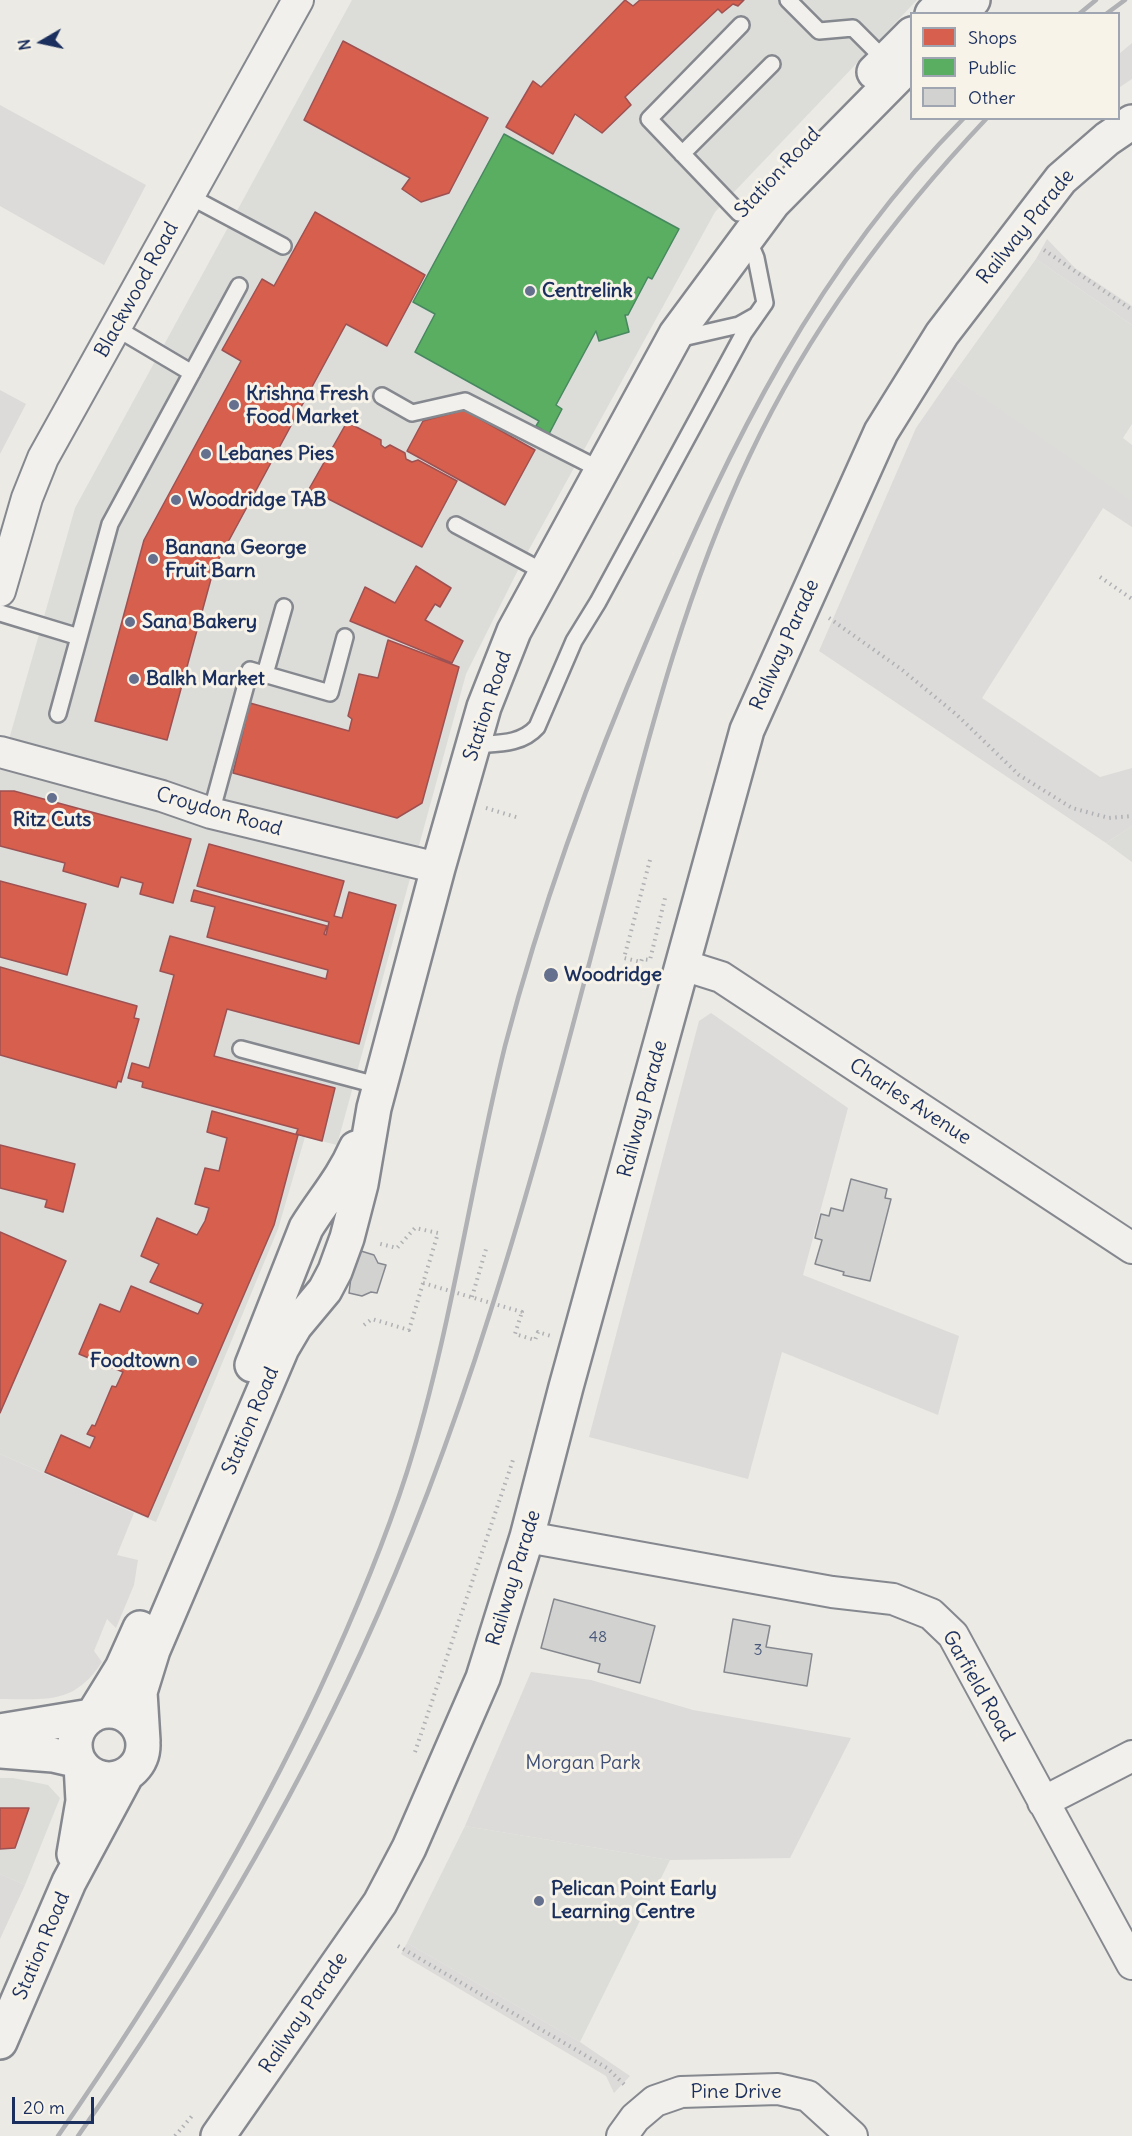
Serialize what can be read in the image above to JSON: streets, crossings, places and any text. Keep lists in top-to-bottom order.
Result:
{
  "streets": {
    "street": [
      "Station Road",
      "Railway Parade",
      "Blackwood Road",
      "Croydon Road",
      "Charles Avenue",
      "Garfield Road",
      "Pine Drive"
    ]
  },
  "crossings": [
    ["Station Road", "Croydon Road"],
    ["Railway Parade", "Charles Avenue"],
    ["Railway Parade", "Garfield Road"]
  ],
  "parks": ["Morgan Park"],
  "places": [
    "Centrelink",
    "Krishna Fresh Food Market",
    "Lebanes Pies",
    "Woodridge TAB",
    "Banana George Fruit Barn",
    "Sana Bakery",
    "Balkh Market",
    "Ritz Cuts",
    "Woodridge",
    "Foodtown",
    "Pelican Point Early Learning Centre"
  ],
  "house_numbers": ["48", "3"],
  "legend": ["Shops", "Public", "Other"],
  "scale_bar": "20 m",
  "north": "left"
}
